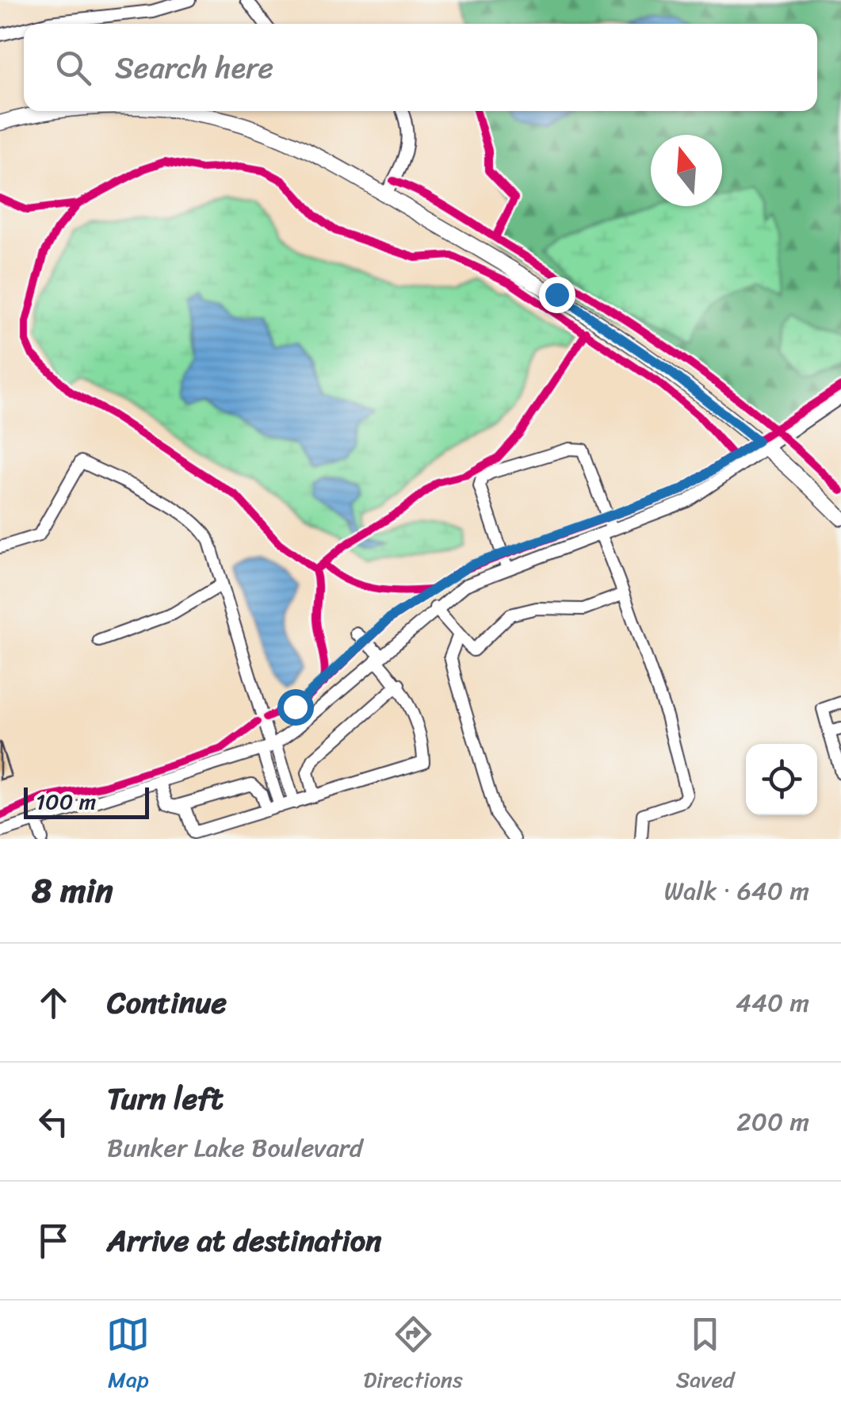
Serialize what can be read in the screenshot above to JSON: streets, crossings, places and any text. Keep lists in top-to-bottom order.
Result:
{
  "scale_bar": "100 m",
  "north": "top",
  "page": {
    "search": "Search here",
    "scale": "100 m",
    "heading": ["8 min", "Walk · 640 m"],
    "list": [
      ["Continue", "440 m"],
      ["Turn left", "Bunker Lake Boulevard", "200 m"],
      "Arrive at destination"
    ],
    "nav": ["Map", "Directions", "Saved"]
  }
}
